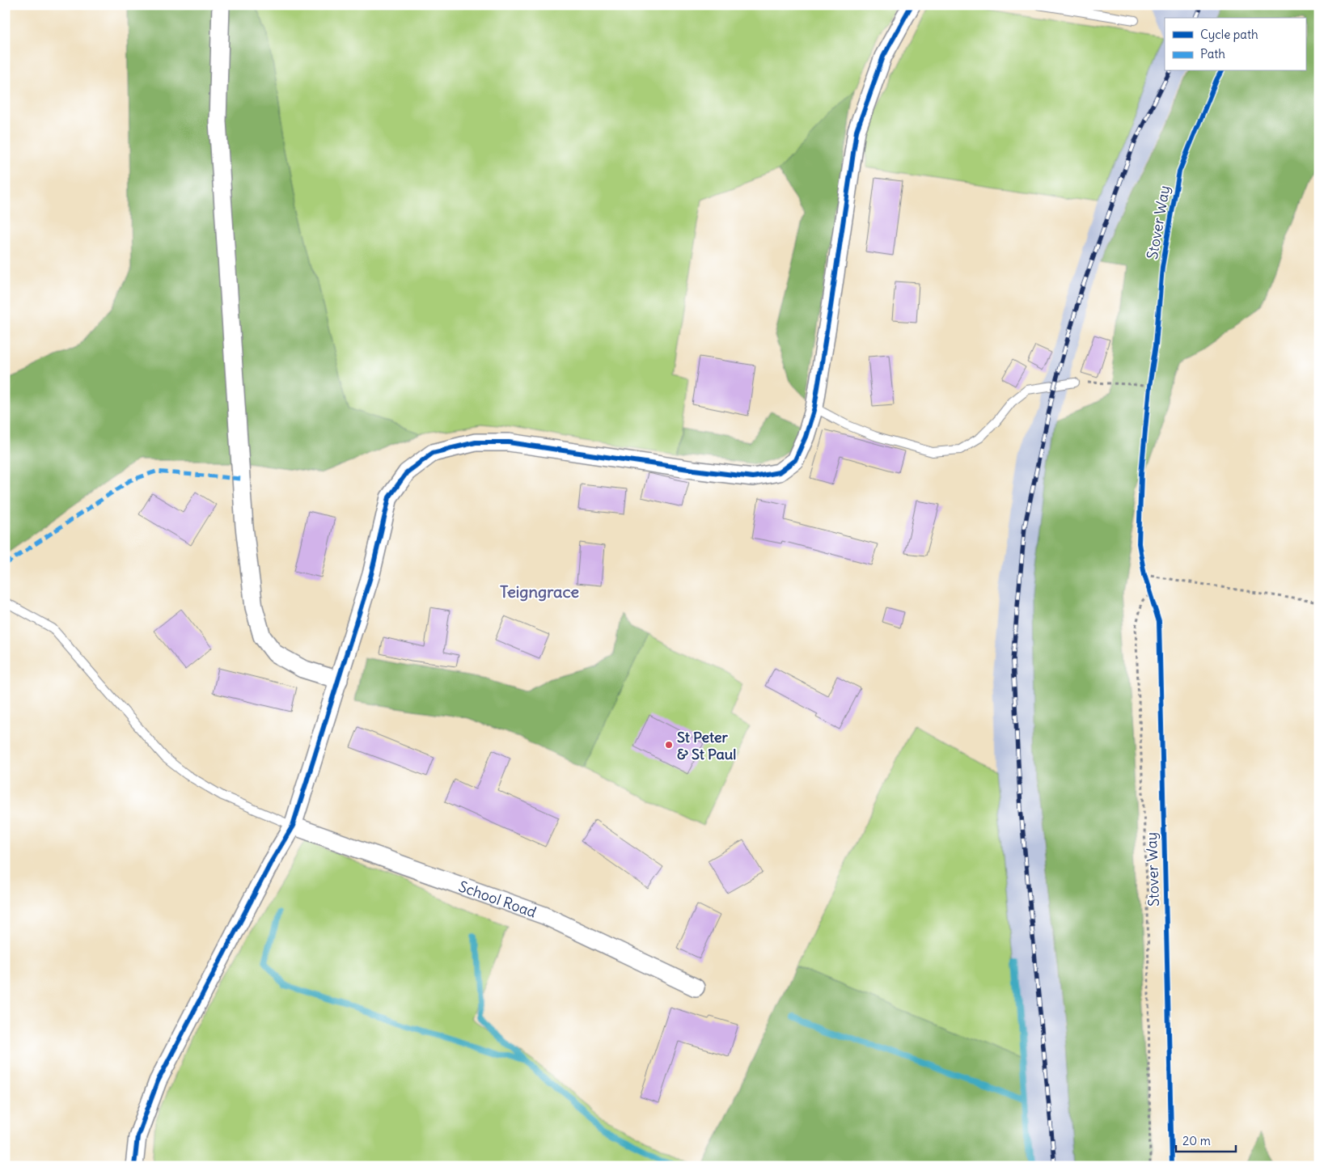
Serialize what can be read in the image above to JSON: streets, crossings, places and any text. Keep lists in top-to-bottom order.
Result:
{
  "streets": {
    "street": ["School Road"],
    "cycle path": ["Stover Way"]
  },
  "districts": ["Teigngrace"],
  "places": ["St Peter & St Paul"],
  "legend": ["Cycle path", "Path"],
  "scale_bar": "20 m"
}
